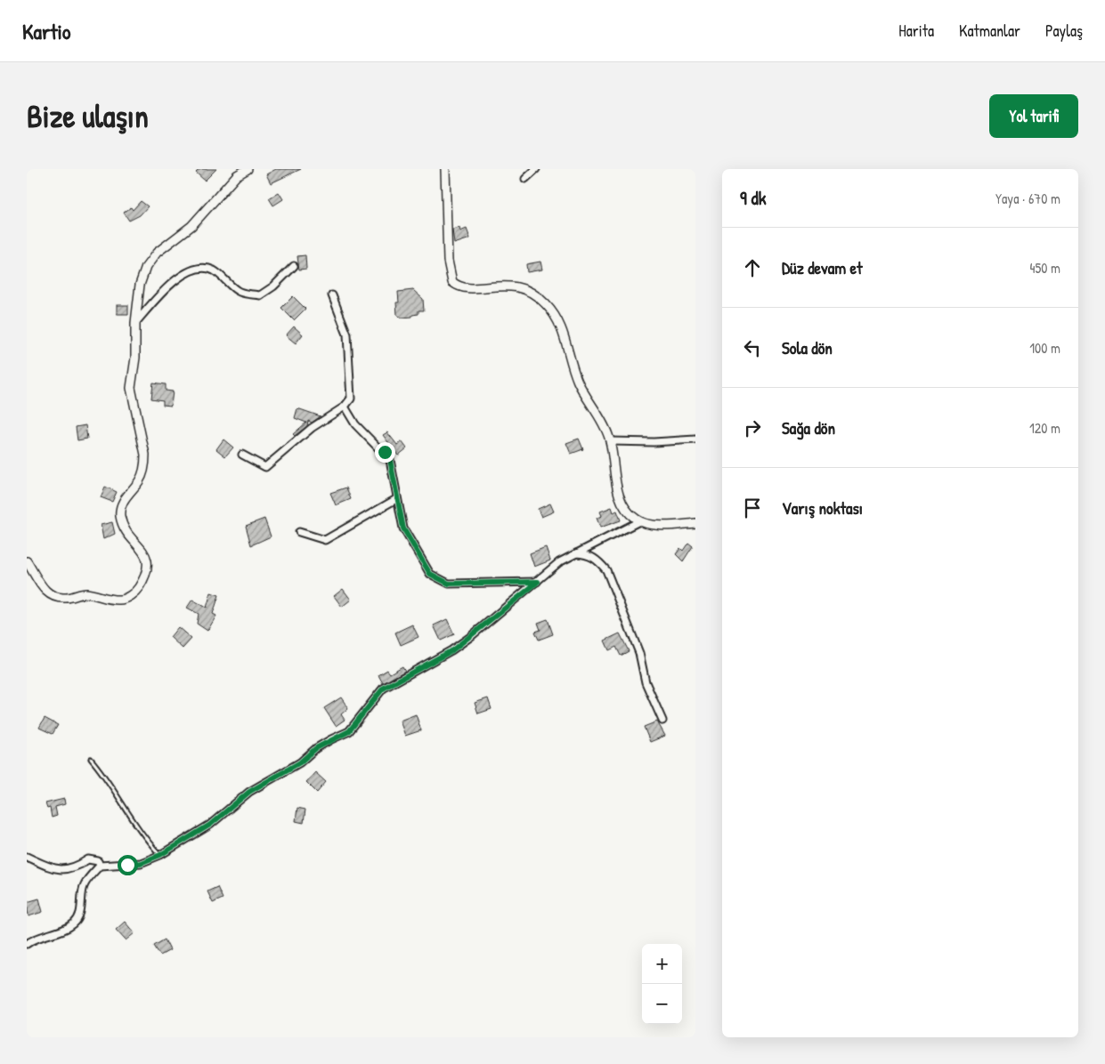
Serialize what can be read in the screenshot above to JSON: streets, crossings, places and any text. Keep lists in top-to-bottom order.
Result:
{
  "page": {
    "header": "Kartio",
    "nav": ["Harita", "Katmanlar", "Paylaş"],
    "buttons": "Yol tarifi",
    "title": "Bize ulaşın",
    "heading": ["9 dk", "Yaya · 670 m"],
    "list": [
      ["Düz devam et", "450 m"],
      ["Sola dön", "100 m"],
      ["Sağa dön", "120 m"],
      "Varış noktası"
    ],
    "map_buttons": ["+", "−"]
  }
}
